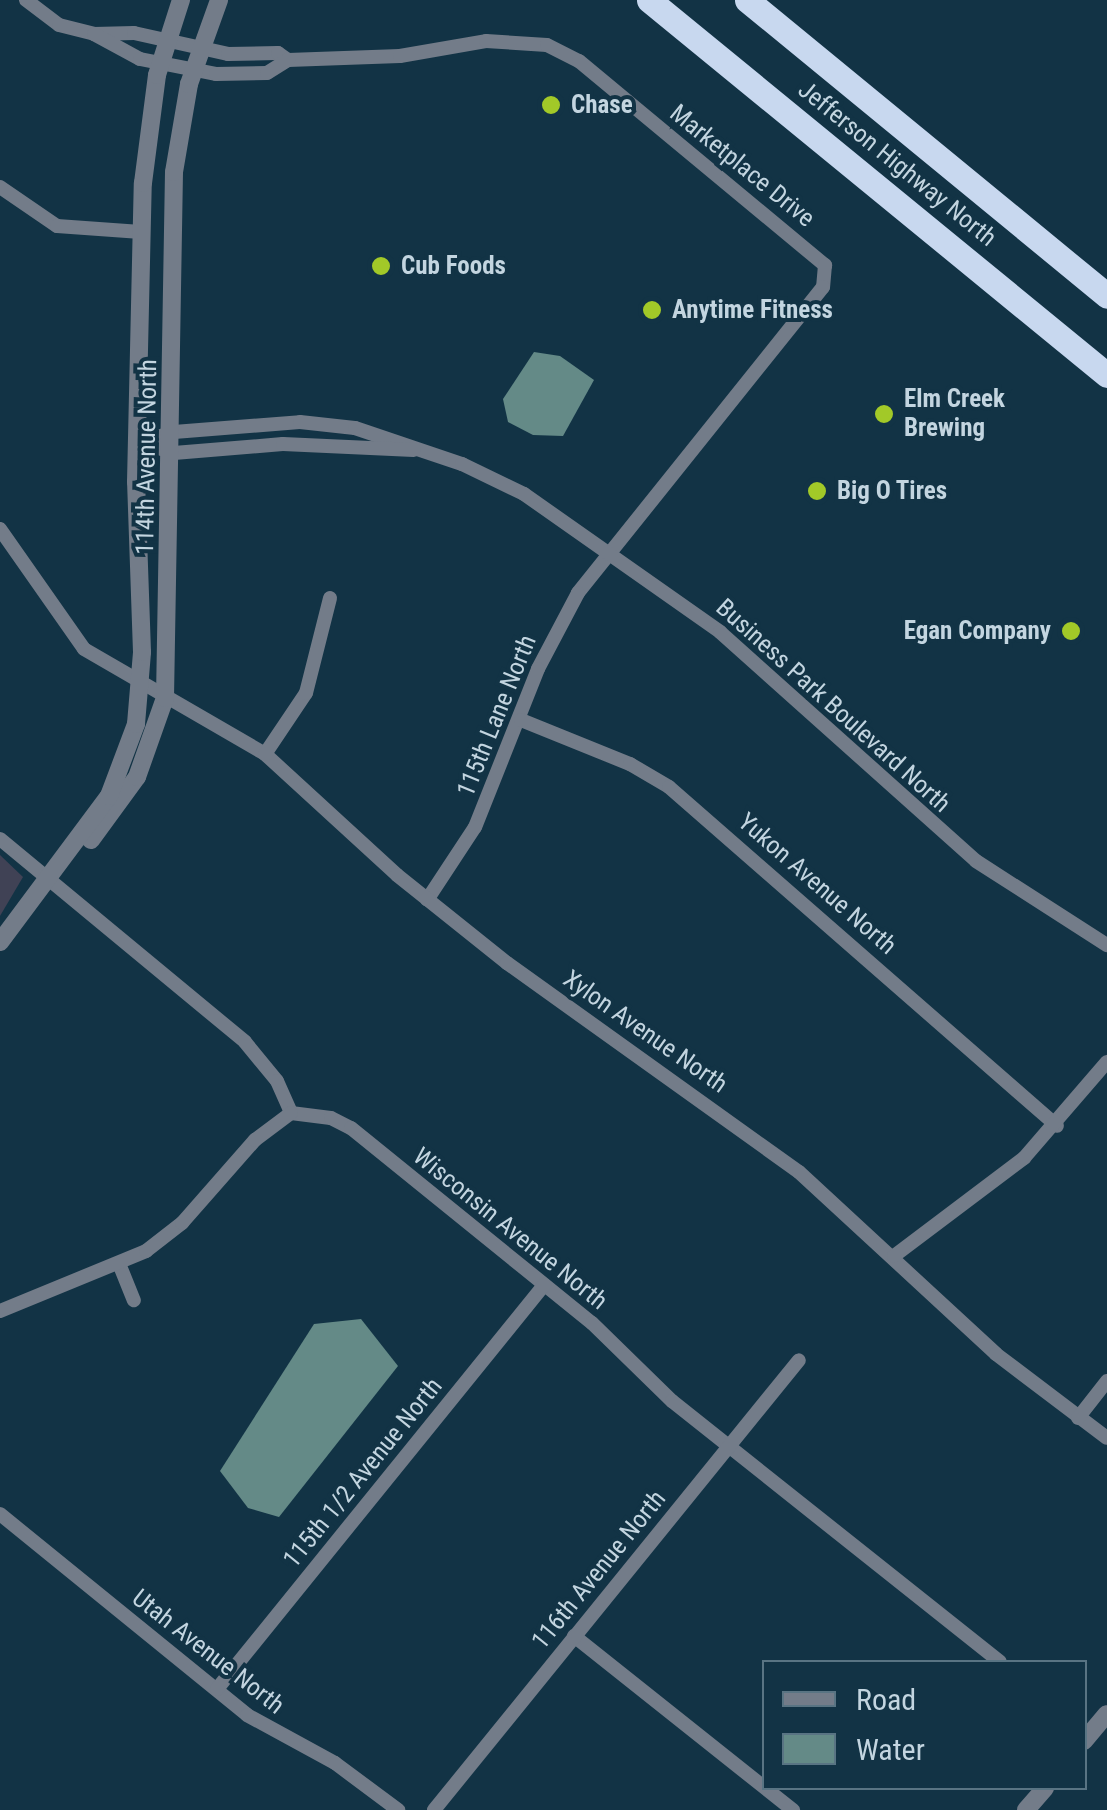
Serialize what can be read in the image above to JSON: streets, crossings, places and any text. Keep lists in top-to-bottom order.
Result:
{
  "streets": {
    "highway": ["Jefferson Highway North"],
    "street": [
      "Marketplace Drive",
      "114th Avenue North",
      "Business Park Boulevard North",
      "115th Lane North",
      "Yukon Avenue North",
      "Xylon Avenue North",
      "Wisconsin Avenue North",
      "115th 1/2 Avenue North",
      "116th Avenue North",
      "Utah Avenue North"
    ]
  },
  "crossings": [
    ["Marketplace Drive", "114th Avenue North"],
    ["Marketplace Drive", "Business Park Boulevard North"],
    ["Marketplace Drive", "115th Lane North"],
    ["114th Avenue North", "Business Park Boulevard North"],
    ["114th Avenue North", "Xylon Avenue North"],
    ["Business Park Boulevard North", "115th Lane North"],
    ["115th Lane North", "Yukon Avenue North"],
    ["115th Lane North", "Xylon Avenue North"],
    ["Wisconsin Avenue North", "115th 1/2 Avenue North"],
    ["Wisconsin Avenue North", "116th Avenue North"],
    ["115th 1/2 Avenue North", "Utah Avenue North"]
  ],
  "places": [
    "Chase",
    "Cub Foods",
    "Anytime Fitness",
    "Elm Creek Brewing",
    "Big O Tires",
    "Egan Company"
  ],
  "legend": ["Road", "Water"]
}
